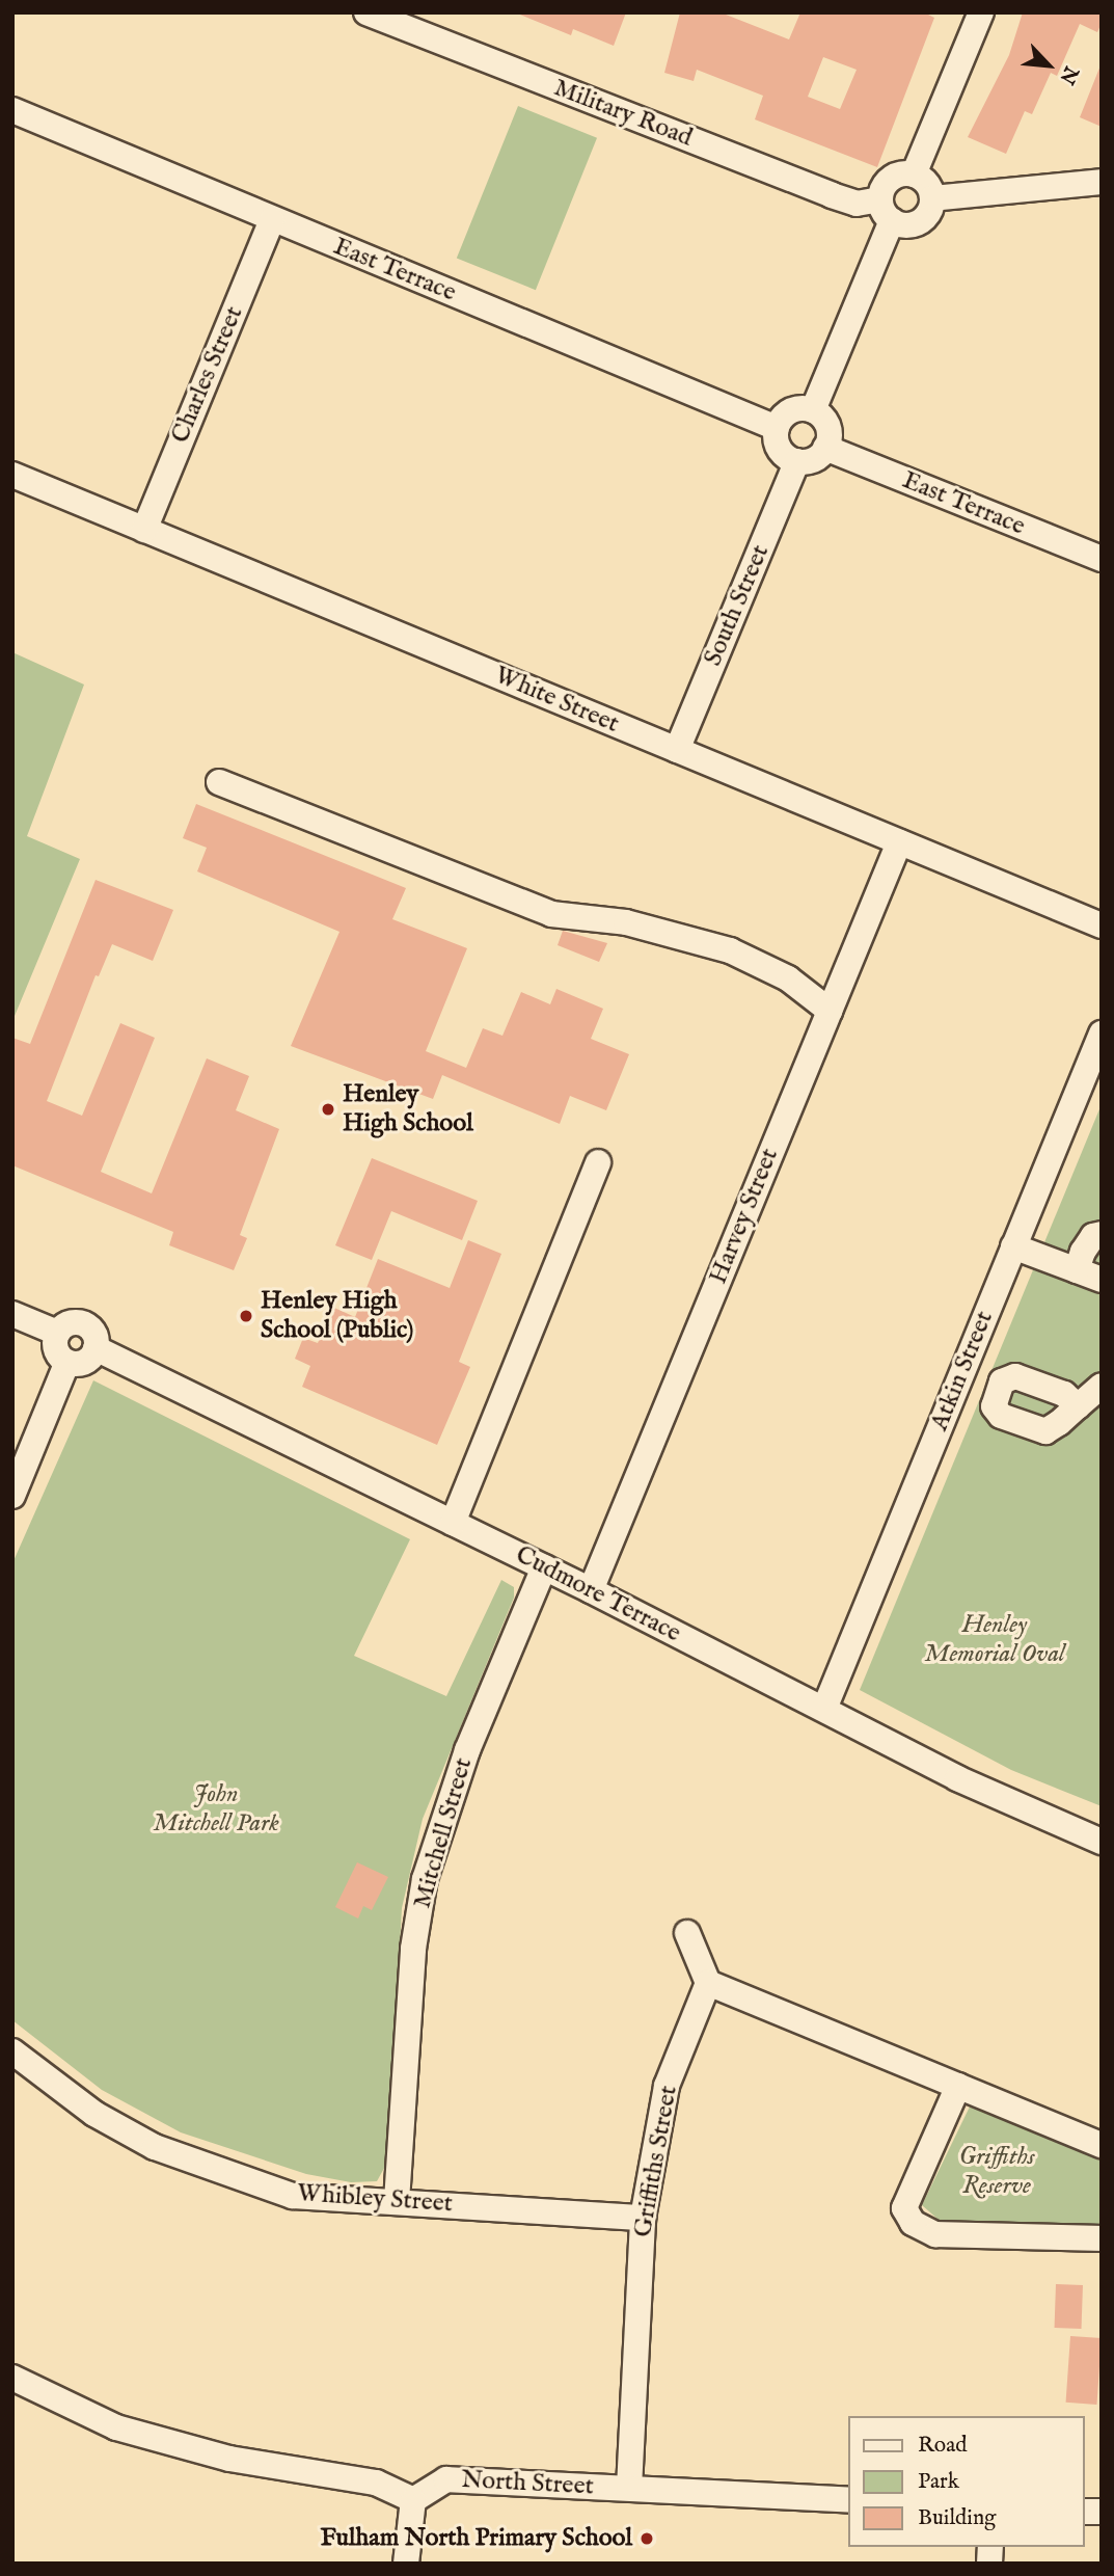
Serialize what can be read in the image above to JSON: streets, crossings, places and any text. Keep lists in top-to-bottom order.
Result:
{
  "streets": {
    "street": [
      "Military Road",
      "East Terrace",
      "Charles Street",
      "South Street",
      "White Street",
      "Harvey Street",
      "Atkin Street",
      "Cudmore Terrace",
      "Mitchell Street",
      "Griffiths Street",
      "Whibley Street",
      "North Street"
    ]
  },
  "crossings": [
    ["East Terrace", "Charles Street"],
    ["East Terrace", "South Street"],
    ["Charles Street", "White Street"],
    ["South Street", "White Street"],
    ["White Street", "Harvey Street"],
    ["Harvey Street", "Cudmore Terrace"],
    ["Atkin Street", "Cudmore Terrace"],
    ["Cudmore Terrace", "Mitchell Street"],
    ["Mitchell Street", "Whibley Street"],
    ["Griffiths Street", "Whibley Street"],
    ["Griffiths Street", "North Street"]
  ],
  "parks": ["Henley Memorial Oval", "John Mitchell Park", "Griffiths Reserve"],
  "places": ["Henley High School", "Henley High School (Public)", "Fulham North Primary School"],
  "legend": ["Road", "Park", "Building"],
  "north": "bottom right"
}
